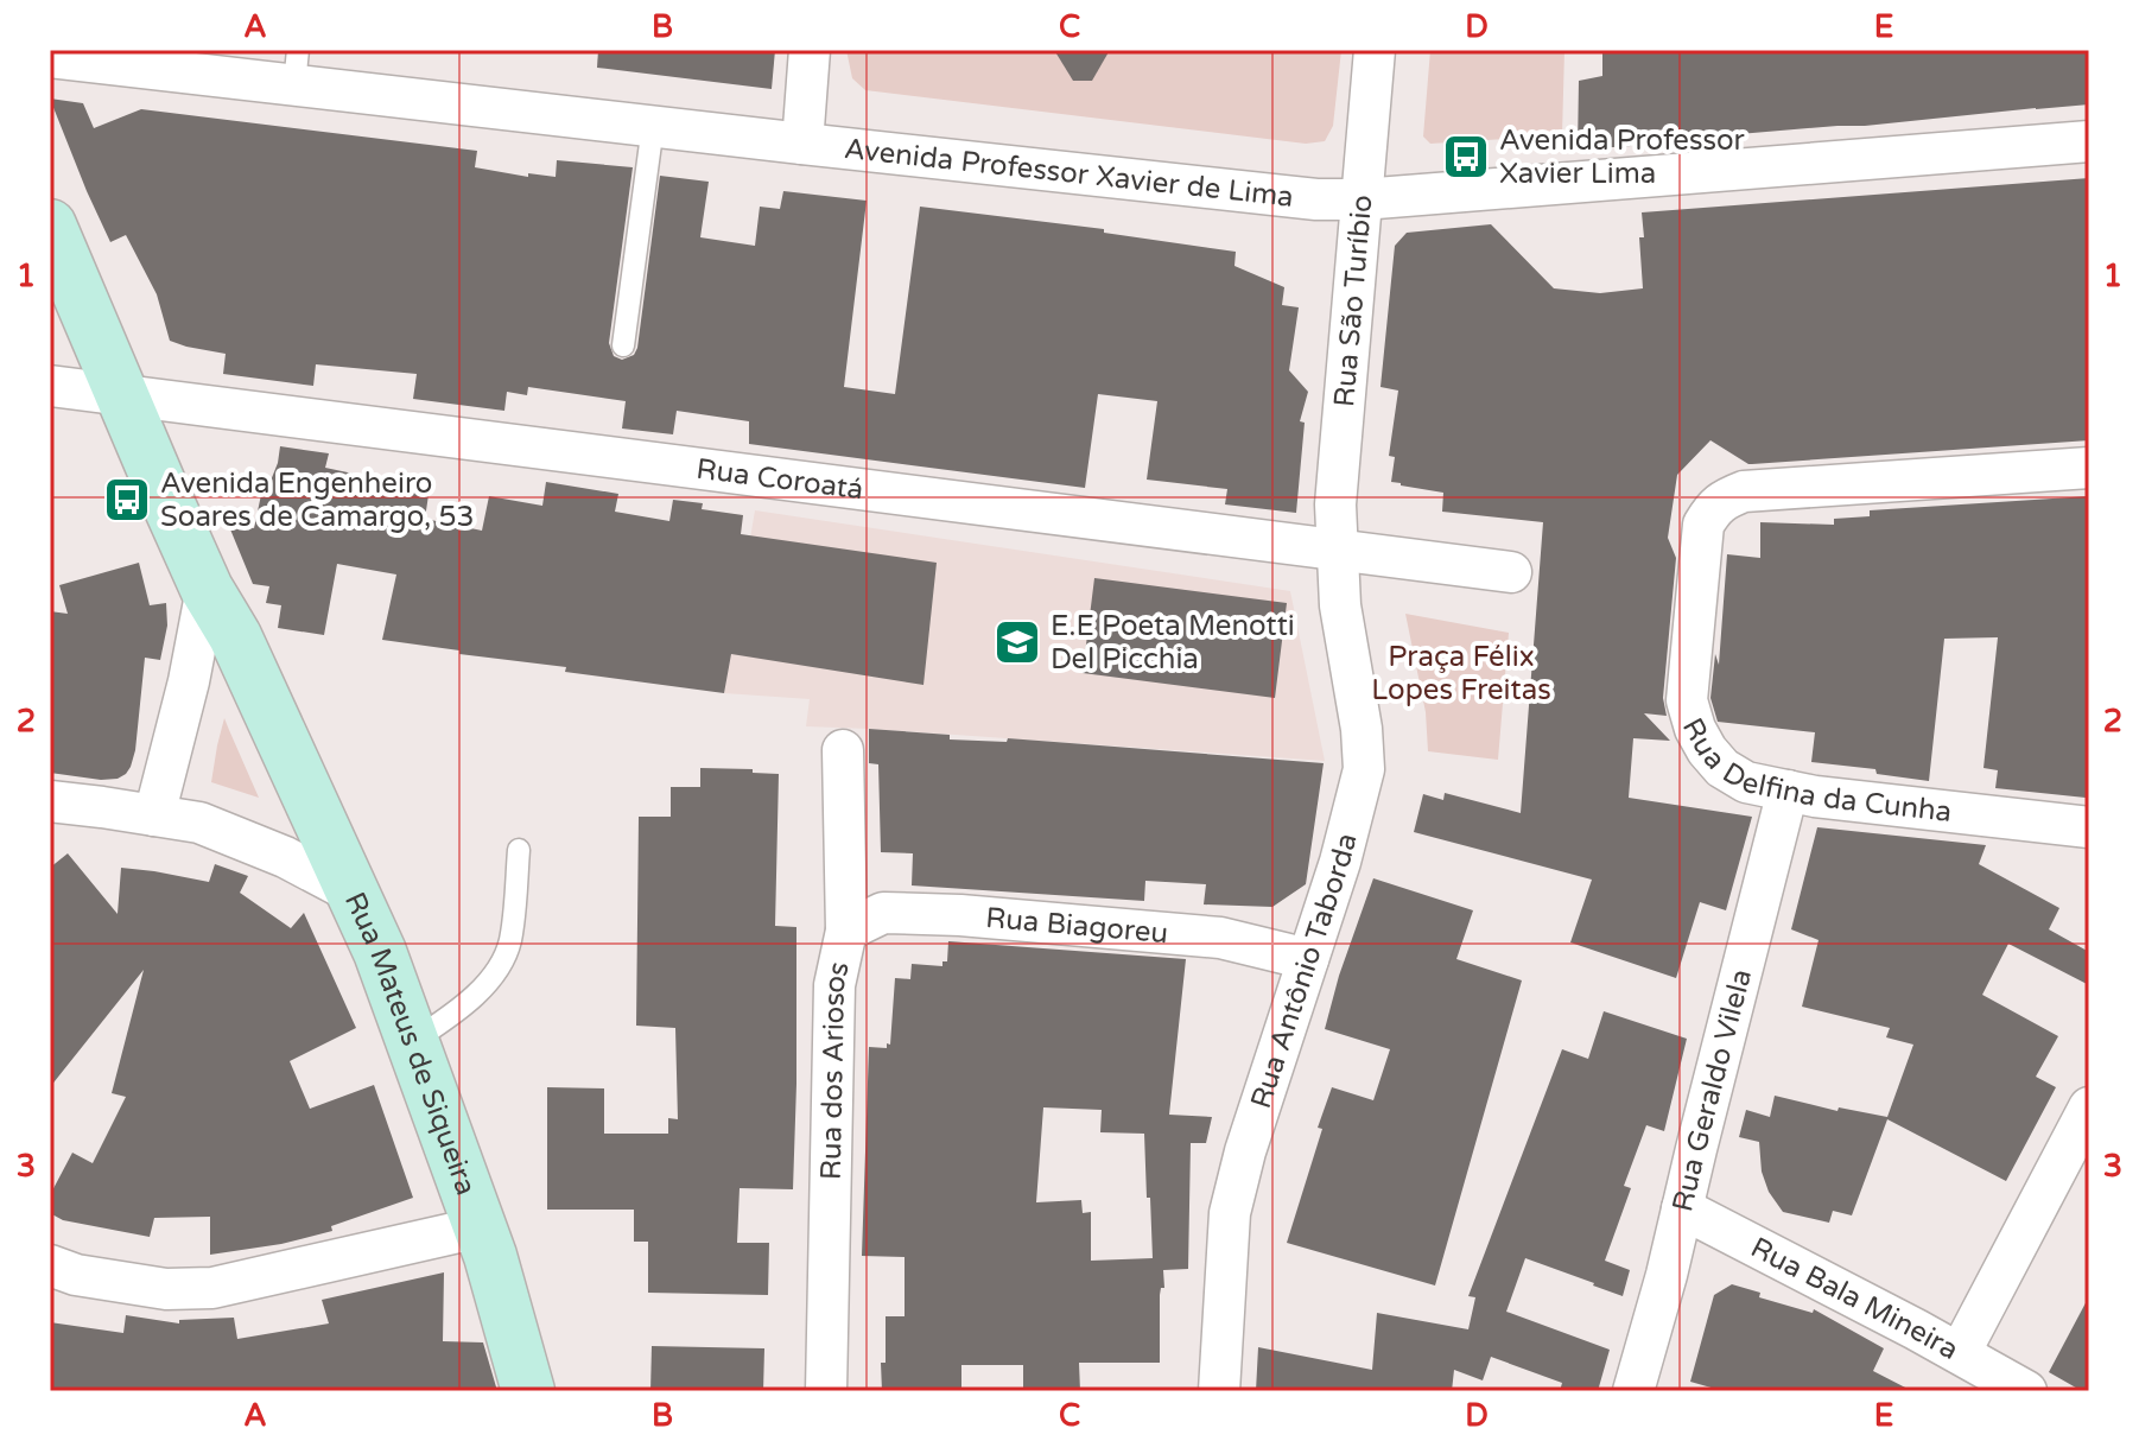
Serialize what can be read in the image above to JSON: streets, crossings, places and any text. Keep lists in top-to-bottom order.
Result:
{
  "streets": {
    "street": [
      "Avenida Professor Xavier de Lima",
      "Rua São Turíbio",
      "Rua Coroatá",
      "Rua Delfina da Cunha",
      "Rua Biagoreu",
      "Rua Antônio Taborda",
      "Rua Mateus de Siqueira",
      "Rua dos Ariosos",
      "Rua Geraldo Vilela",
      "Rua Bala Mineira"
    ]
  },
  "crossings": [
    ["Avenida Professor Xavier de Lima", "Rua São Turíbio"],
    ["Rua São Turíbio", "Rua Coroatá"],
    ["Rua São Turíbio", "Rua Antônio Taborda"],
    ["Rua Coroatá", "Rua Antônio Taborda"],
    ["Rua Delfina da Cunha", "Rua Geraldo Vilela"],
    ["Rua Biagoreu", "Rua Antônio Taborda"],
    ["Rua Biagoreu", "Rua dos Ariosos"],
    ["Rua Geraldo Vilela", "Rua Bala Mineira"]
  ],
  "parks": ["Praça Félix Lopes Freitas"],
  "places": {
    "bus stop": ["Avenida Professor Xavier Lima", "Avenida Engenheiro Soares de Camargo, 53"],
    "school or university": ["E.E Poeta Menotti Del Picchia"]
  },
  "grid": {
    "columns": [
      "A",
      "B",
      "C",
      "D",
      "E"
    ],
    "rows": ["1", "2", "3"]
  }
}
